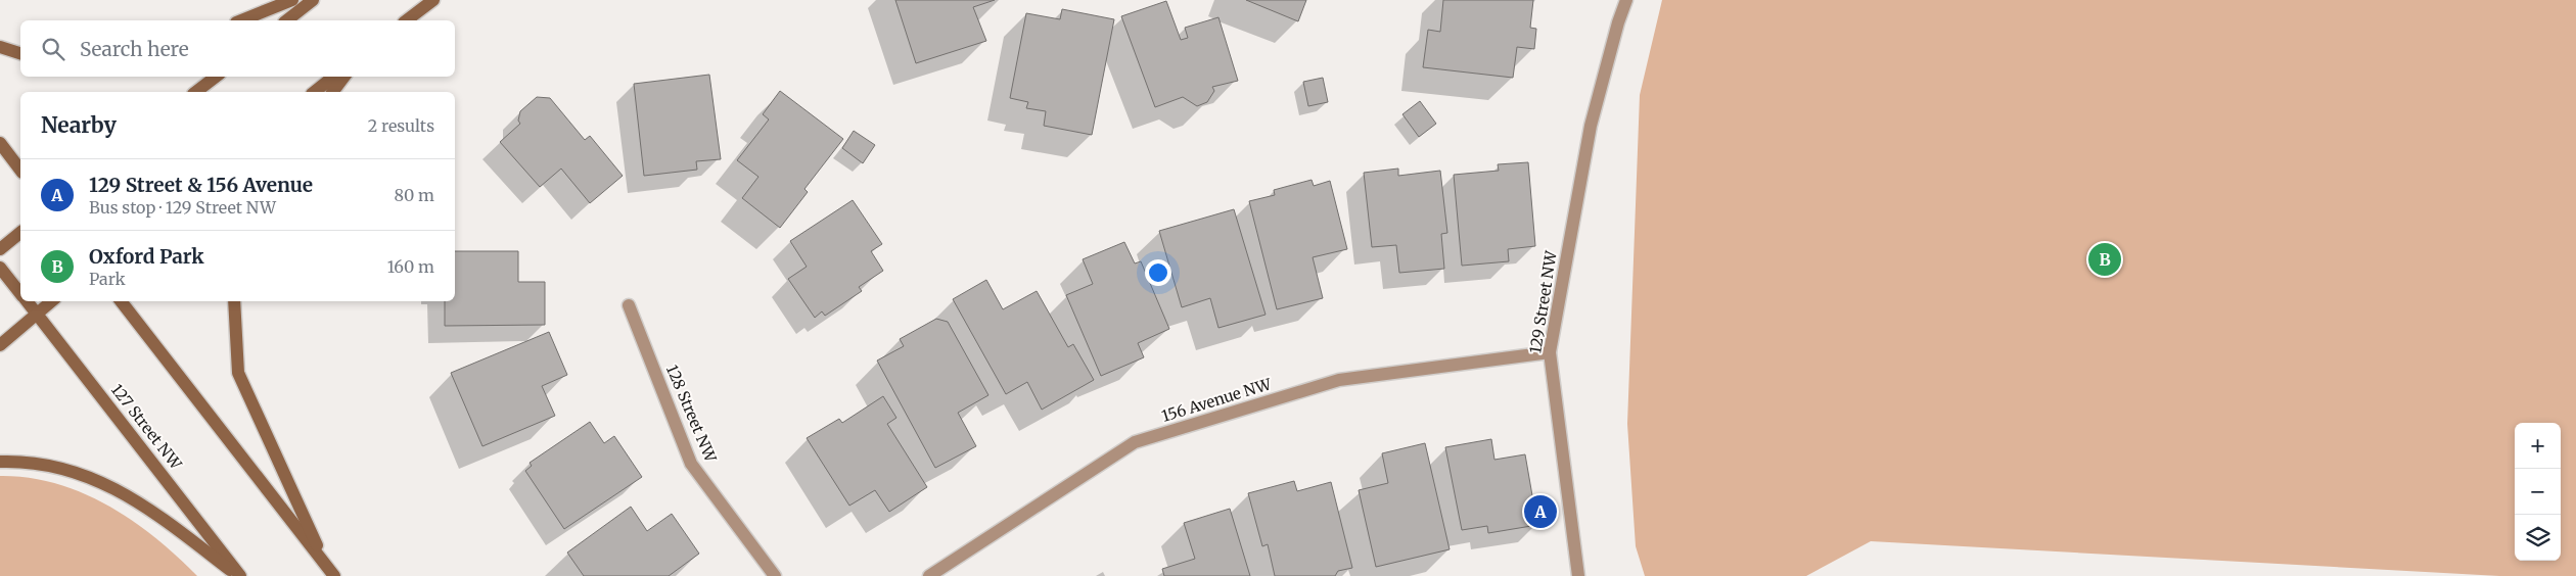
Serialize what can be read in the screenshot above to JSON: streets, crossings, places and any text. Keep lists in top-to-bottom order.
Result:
{
  "streets": {
    "main road": ["127 Street NW"],
    "street": ["129 Street NW", "156 Avenue NW", "128 Street NW"]
  },
  "crossings": [
    ["129 Street NW", "156 Avenue NW"]
  ],
  "page": {
    "search": "Search here",
    "heading": ["Nearby", "2 results"],
    "list": [
      {
        "mark": "A",
        "name": "129 Street & 156 Avenue",
        "note": "Bus stop · 129 Street NW",
        "value": "80 m"
      },
      {
        "mark": "B",
        "name": "Oxford Park",
        "note": "Park",
        "value": "160 m"
      }
    ],
    "pins": ["B", "A"],
    "map_buttons": ["+", "−"]
  }
}
